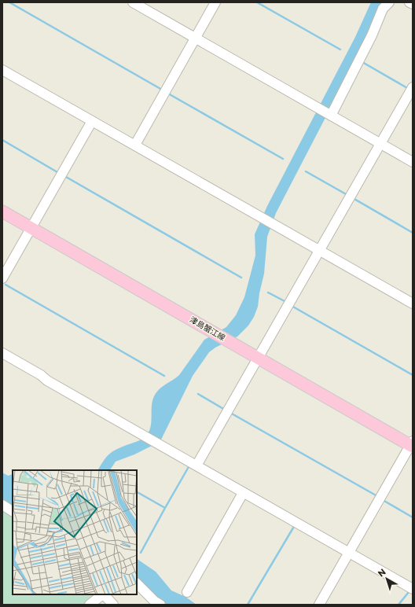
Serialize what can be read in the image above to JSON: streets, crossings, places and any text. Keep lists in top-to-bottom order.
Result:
{
  "streets": {
    "main road": ["津島蟹江線"]
  },
  "north": "top left"
}
